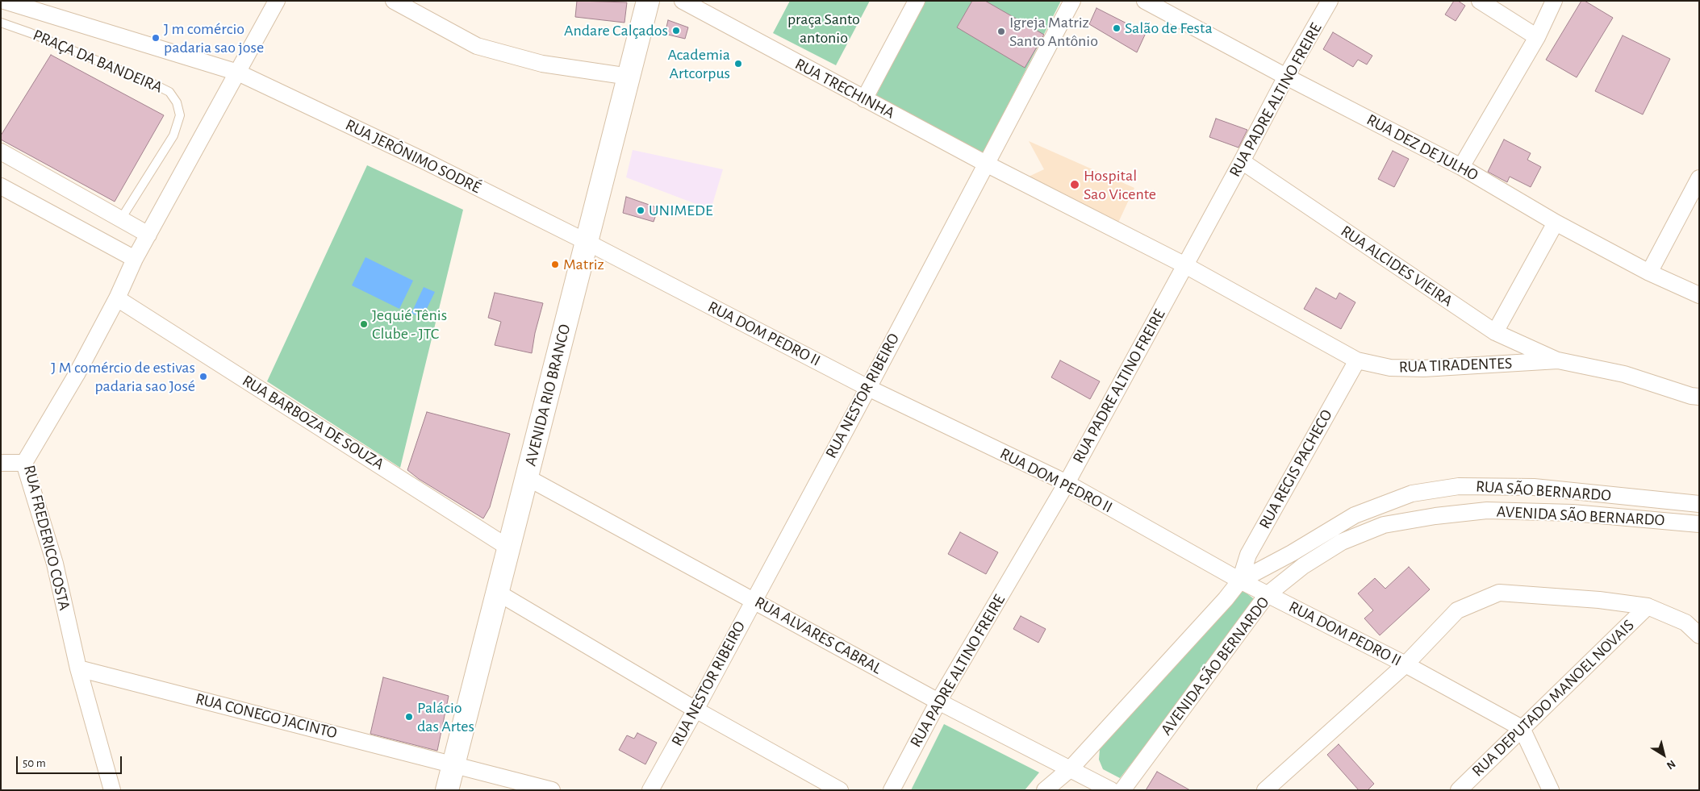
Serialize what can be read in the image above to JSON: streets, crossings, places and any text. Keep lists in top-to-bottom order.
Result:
{
  "streets": {
    "main road": ["AVENIDA RIO BRANCO"],
    "street": [
      "PRAÇA DA BANDEIRA",
      "RUA TRECHINHA",
      "RUA PADRE ALTINO FREIRE",
      "RUA DEZ DE JULHO",
      "RUA JERÔNIMO SODRÉ",
      "RUA ALCIDES VIEIRA",
      "RUA DOM PEDRO II",
      "RUA TIRADENTES",
      "RUA NESTOR RIBEIRO",
      "RUA BARBOZA DE SOUZA",
      "RUA REGIS PACHECO",
      "RUA SÃO BERNARDO",
      "AVENIDA SÃO BERNARDO",
      "RUA FREDERICO COSTA",
      "RUA ALVARES CABRAL",
      "RUA DEPUTADO MANOEL NOVAIS",
      "RUA CONEGO JACINTO"
    ]
  },
  "crossings": [
    ["PRAÇA DA BANDEIRA", "RUA JERÔNIMO SODRÉ"],
    ["PRAÇA DA BANDEIRA", "RUA FREDERICO COSTA"],
    ["RUA TRECHINHA", "RUA PADRE ALTINO FREIRE"],
    ["RUA TRECHINHA", "RUA TIRADENTES"],
    ["RUA TRECHINHA", "RUA NESTOR RIBEIRO"],
    ["RUA PADRE ALTINO FREIRE", "RUA DEZ DE JULHO"],
    ["RUA PADRE ALTINO FREIRE", "RUA ALCIDES VIEIRA"],
    ["RUA PADRE ALTINO FREIRE", "RUA DOM PEDRO II"],
    ["RUA PADRE ALTINO FREIRE", "RUA TIRADENTES"],
    ["RUA PADRE ALTINO FREIRE", "RUA ALVARES CABRAL"],
    ["RUA JERÔNIMO SODRÉ", "RUA DOM PEDRO II"],
    ["RUA JERÔNIMO SODRÉ", "AVENIDA RIO BRANCO"],
    ["RUA JERÔNIMO SODRÉ", "RUA FREDERICO COSTA"],
    ["RUA ALCIDES VIEIRA", "RUA TIRADENTES"],
    ["RUA DOM PEDRO II", "AVENIDA RIO BRANCO"],
    ["RUA DOM PEDRO II", "RUA NESTOR RIBEIRO"],
    ["RUA DOM PEDRO II", "RUA REGIS PACHECO"],
    ["RUA DOM PEDRO II", "RUA SÃO BERNARDO"],
    ["RUA DOM PEDRO II", "AVENIDA SÃO BERNARDO"],
    ["RUA DOM PEDRO II", "RUA DEPUTADO MANOEL NOVAIS"],
    ["RUA TIRADENTES", "RUA REGIS PACHECO"],
    ["AVENIDA RIO BRANCO", "RUA BARBOZA DE SOUZA"],
    ["AVENIDA RIO BRANCO", "RUA ALVARES CABRAL"],
    ["AVENIDA RIO BRANCO", "RUA CONEGO JACINTO"],
    ["RUA NESTOR RIBEIRO", "RUA ALVARES CABRAL"],
    ["RUA BARBOZA DE SOUZA", "RUA FREDERICO COSTA"],
    ["RUA REGIS PACHECO", "RUA SÃO BERNARDO"],
    ["RUA REGIS PACHECO", "AVENIDA SÃO BERNARDO"],
    ["RUA SÃO BERNARDO", "AVENIDA SÃO BERNARDO"],
    ["AVENIDA SÃO BERNARDO", "RUA ALVARES CABRAL"],
    ["RUA FREDERICO COSTA", "RUA CONEGO JACINTO"]
  ],
  "parks": ["praça Santo antonio"],
  "places": [
    "Salão de Festa",
    "Andare Calçados",
    "Igreja Matriz Santo Antônio",
    "J m comércio padaria sao jose",
    "Academia Artcorpus",
    "Hospital Sao Vicente",
    "UNIMEDE",
    "Matriz",
    "Jequié Tênis Clube - JTC",
    "J M comércio de estivas padaria sao José",
    "Palácio das Artes"
  ],
  "scale_bar": "50 m",
  "north": "bottom right"
}
